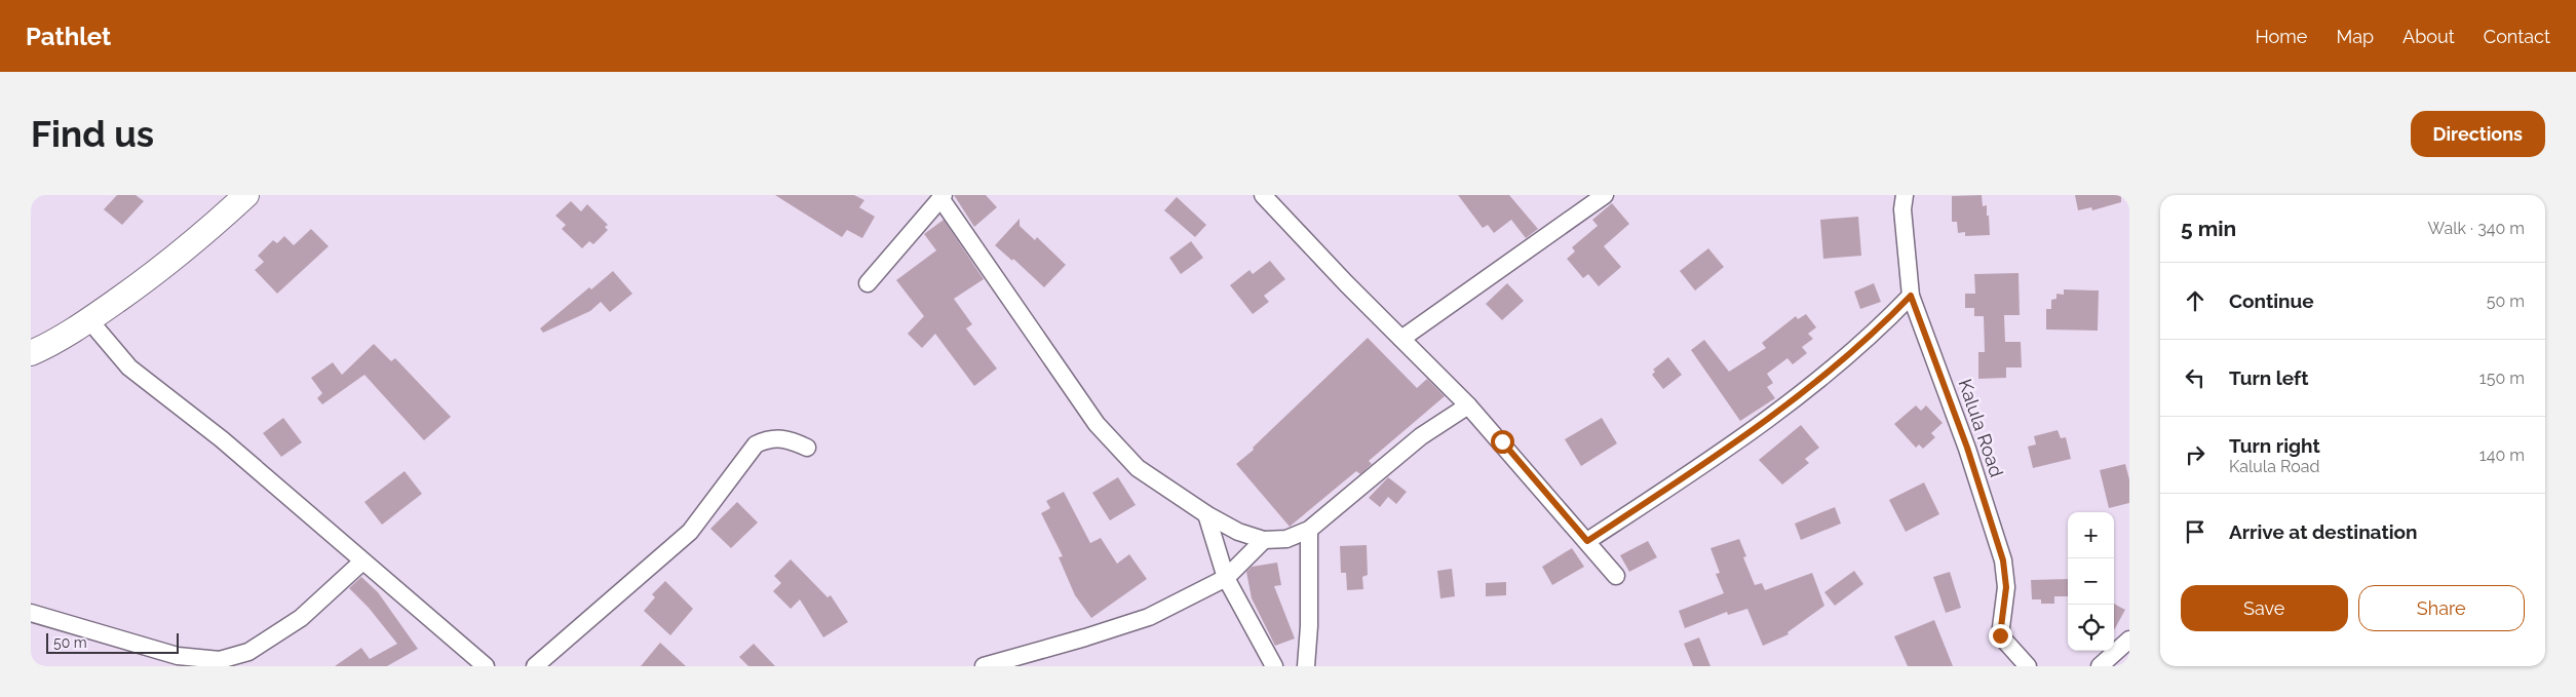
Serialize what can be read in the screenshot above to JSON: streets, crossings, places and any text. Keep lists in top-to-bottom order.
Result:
{
  "streets": {
    "street": ["Kalula Road"]
  },
  "scale_bar": "50 m",
  "page": {
    "header": "Pathlet",
    "nav": [
      "Home",
      "Map",
      "About",
      "Contact"
    ],
    "buttons": [
      "Directions",
      ["Save", "Share"]
    ],
    "title": "Find us",
    "heading": ["5 min", "Walk · 340 m"],
    "list": [
      ["Continue", "50 m"],
      ["Turn left", "150 m"],
      ["Turn right", "Kalula Road", "140 m"],
      "Arrive at destination"
    ],
    "map_buttons": ["+", "−"],
    "scale": "50 m"
  }
}
